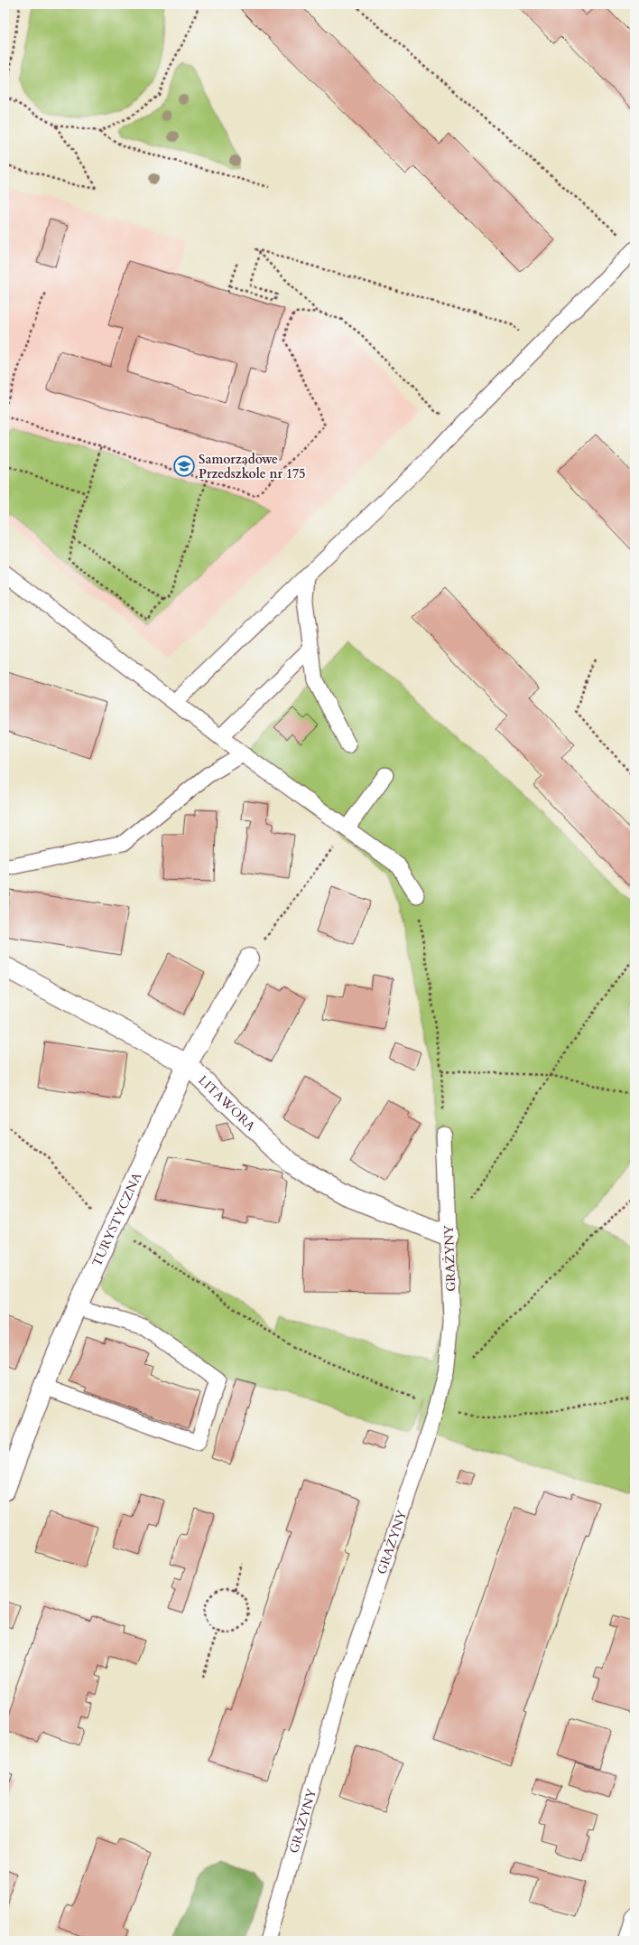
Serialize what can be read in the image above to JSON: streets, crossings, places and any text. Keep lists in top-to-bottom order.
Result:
{
  "streets": {
    "street": ["LITAWORA", "TURYSTYCZNA"],
    "lane": ["GRAŻYNY"]
  },
  "crossings": [
    ["LITAWORA", "TURYSTYCZNA"],
    ["LITAWORA", "GRAŻYNY"]
  ],
  "places": {
    "school or university": ["Samorządowe Przedszkole nr 175"]
  }
}
